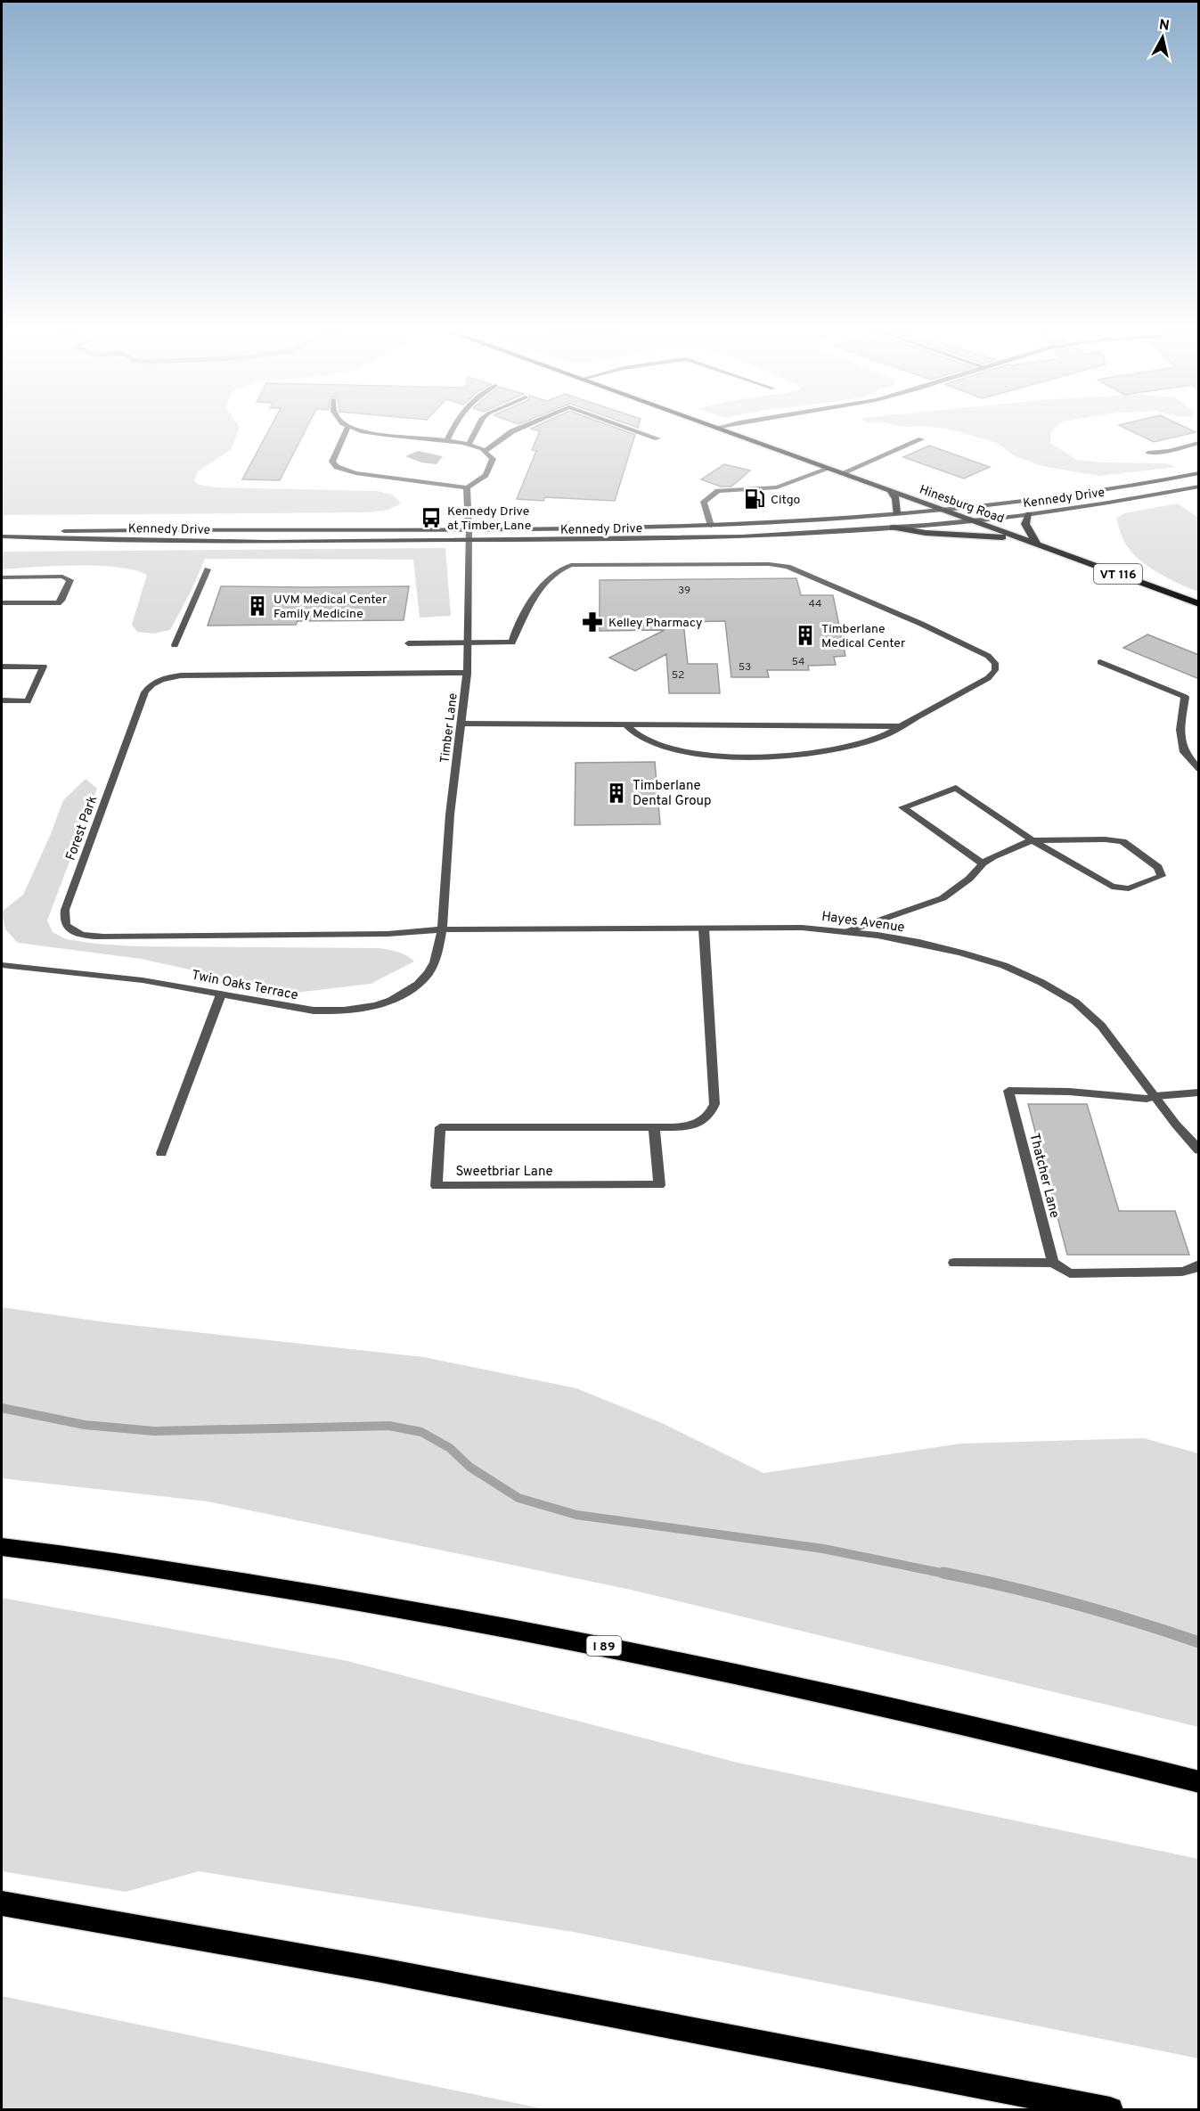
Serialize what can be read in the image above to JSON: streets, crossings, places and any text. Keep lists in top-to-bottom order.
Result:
{
  "streets": {
    "highway": ["I 89"],
    "main road": ["Kennedy Drive", "Hinesburg Road", "VT 116"],
    "street": [
      "Timber Lane",
      "Forest Park",
      "Hayes Avenue",
      "Twin Oaks Terrace",
      "Sweetbriar Lane",
      "Thatcher Lane"
    ]
  },
  "crossings": [
    ["Kennedy Drive", "Hinesburg Road"],
    ["Kennedy Drive", "Timber Lane"],
    ["Timber Lane", "Forest Park"],
    ["Timber Lane", "Hayes Avenue"],
    ["Timber Lane", "Twin Oaks Terrace"],
    ["Forest Park", "Hayes Avenue"],
    ["Forest Park", "Twin Oaks Terrace"],
    ["Hayes Avenue", "Twin Oaks Terrace"],
    ["Hayes Avenue", "Sweetbriar Lane"],
    ["Hayes Avenue", "Thatcher Lane"]
  ],
  "places": {
    "fuel station": ["Citgo"],
    "bus stop": ["Kennedy Drive at Timber Lane"],
    "building": ["UVM Medical Center Family Medicine", "Timberlane Medical Center", "Timberlane Dental Group"],
    "pharmacy": ["Kelley Pharmacy"]
  },
  "house_numbers": [
    "39",
    "44",
    "54",
    "53",
    "52"
  ],
  "north": "top"
}
